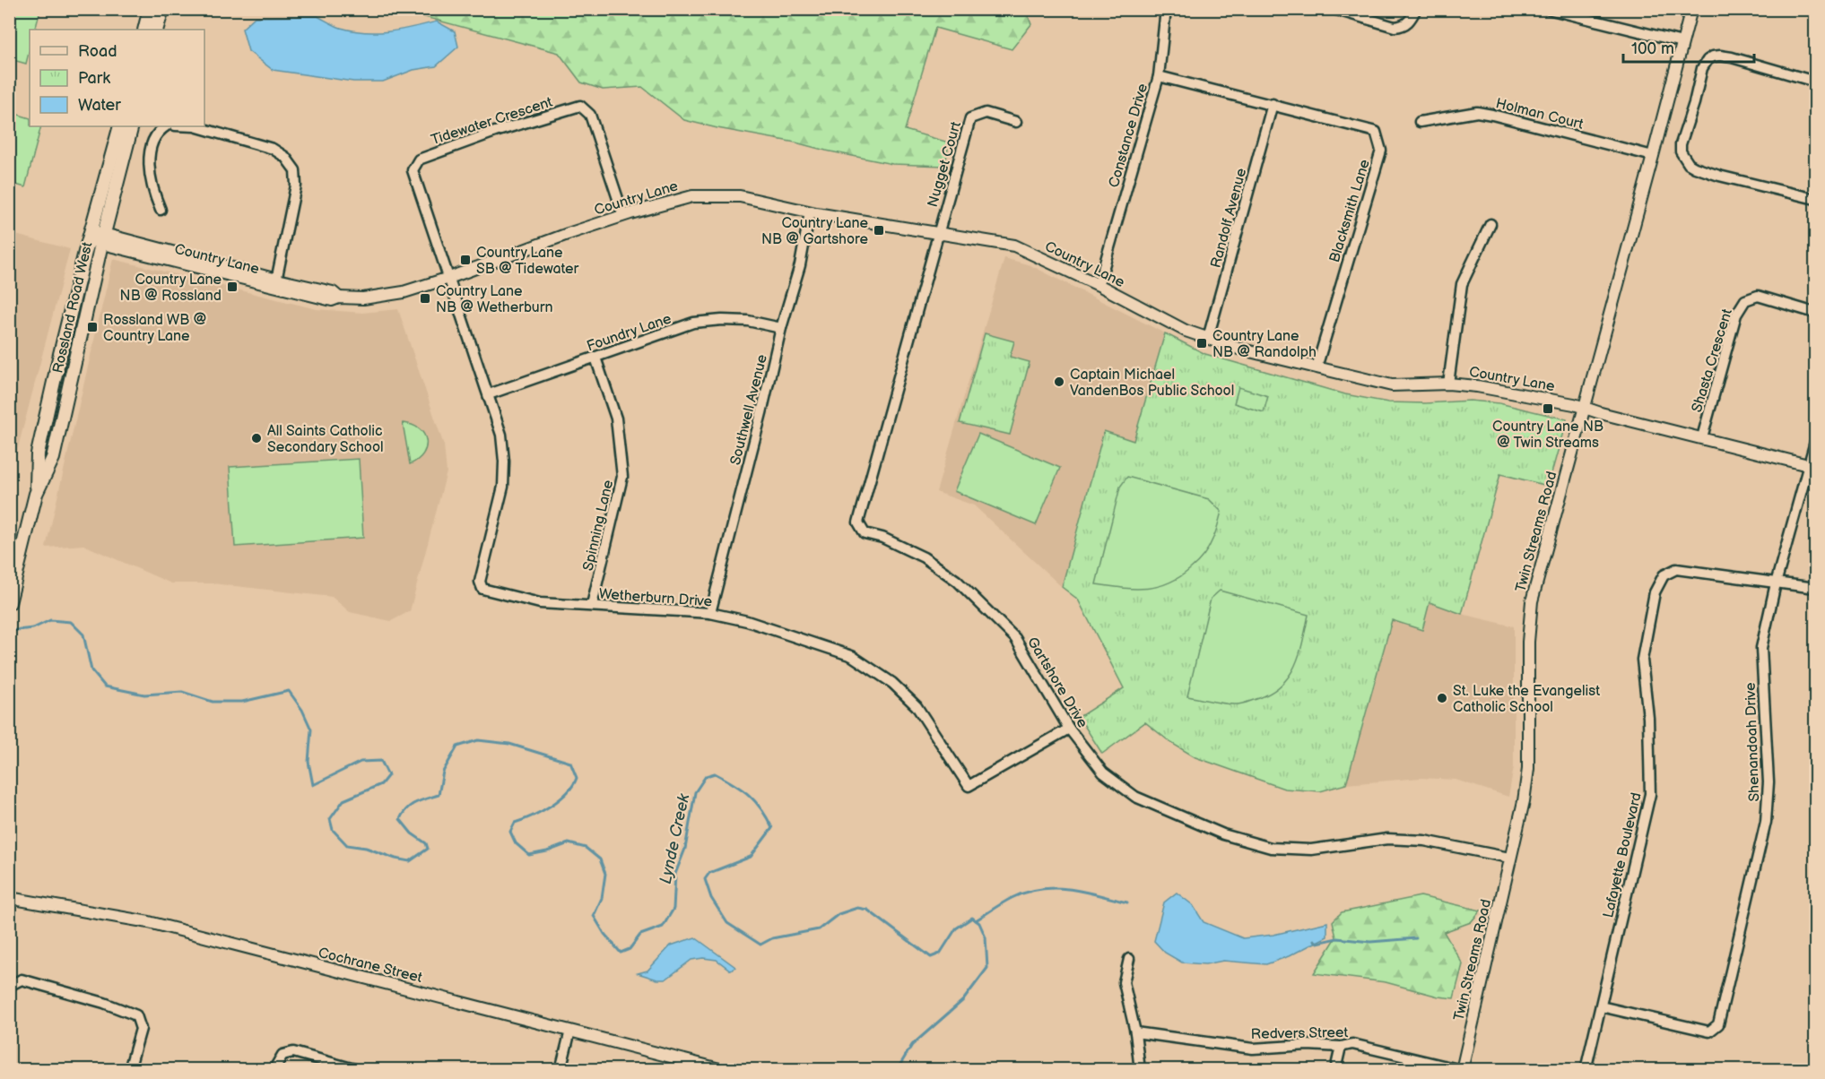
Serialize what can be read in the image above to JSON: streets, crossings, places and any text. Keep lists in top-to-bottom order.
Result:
{
  "streets": {
    "main road": ["Rossland Road West"],
    "street": [
      "Holman Court",
      "Tidewater Crescent",
      "Constance Drive",
      "Nugget Court",
      "Country Lane",
      "Blacksmith Lane",
      "Randolf Avenue",
      "Foundry Lane",
      "Shasta Crescent",
      "Southwell Avenue",
      "Spinning Lane",
      "Twin Streams Road",
      "Wetherburn Drive",
      "Gartshore Drive",
      "Shenandoah Drive",
      "Lafayette Boulevard",
      "Cochrane Street",
      "Redvers Street"
    ]
  },
  "crossings": [
    ["Holman Court", "Twin Streams Road"],
    ["Tidewater Crescent", "Country Lane"],
    ["Tidewater Crescent", "Wetherburn Drive"],
    ["Constance Drive", "Country Lane"],
    ["Constance Drive", "Blacksmith Lane"],
    ["Constance Drive", "Randolf Avenue"],
    ["Nugget Court", "Country Lane"],
    ["Nugget Court", "Gartshore Drive"],
    ["Country Lane", "Blacksmith Lane"],
    ["Country Lane", "Randolf Avenue"],
    ["Country Lane", "Rossland Road West"],
    ["Country Lane", "Shasta Crescent"],
    ["Country Lane", "Southwell Avenue"],
    ["Country Lane", "Twin Streams Road"],
    ["Country Lane", "Wetherburn Drive"],
    ["Country Lane", "Gartshore Drive"],
    ["Country Lane", "Shenandoah Drive"],
    ["Blacksmith Lane", "Randolf Avenue"],
    ["Foundry Lane", "Southwell Avenue"],
    ["Foundry Lane", "Spinning Lane"],
    ["Foundry Lane", "Wetherburn Drive"],
    ["Southwell Avenue", "Wetherburn Drive"],
    ["Spinning Lane", "Wetherburn Drive"],
    ["Twin Streams Road", "Gartshore Drive"],
    ["Twin Streams Road", "Redvers Street"],
    ["Wetherburn Drive", "Gartshore Drive"],
    ["Shenandoah Drive", "Lafayette Boulevard"]
  ],
  "water": ["Lynde Creek"],
  "places": {
    "transit": [
      "Country Lane NB @ Gartshore",
      "Country Lane SB @ Tidewater",
      "Country Lane NB @ Rossland",
      "Country Lane NB @ Wetherburn",
      "Rossland WB @ Country Lane",
      "Country Lane NB @ Randolph",
      "Country Lane NB @ Twin Streams"
    ],
    "other": ["Captain Michael VandenBos Public School", "All Saints Catholic Secondary School", "St. Luke the Evangelist Catholic School"]
  },
  "legend": ["Road", "Park", "Water"],
  "scale_bar": "100 m"
}
